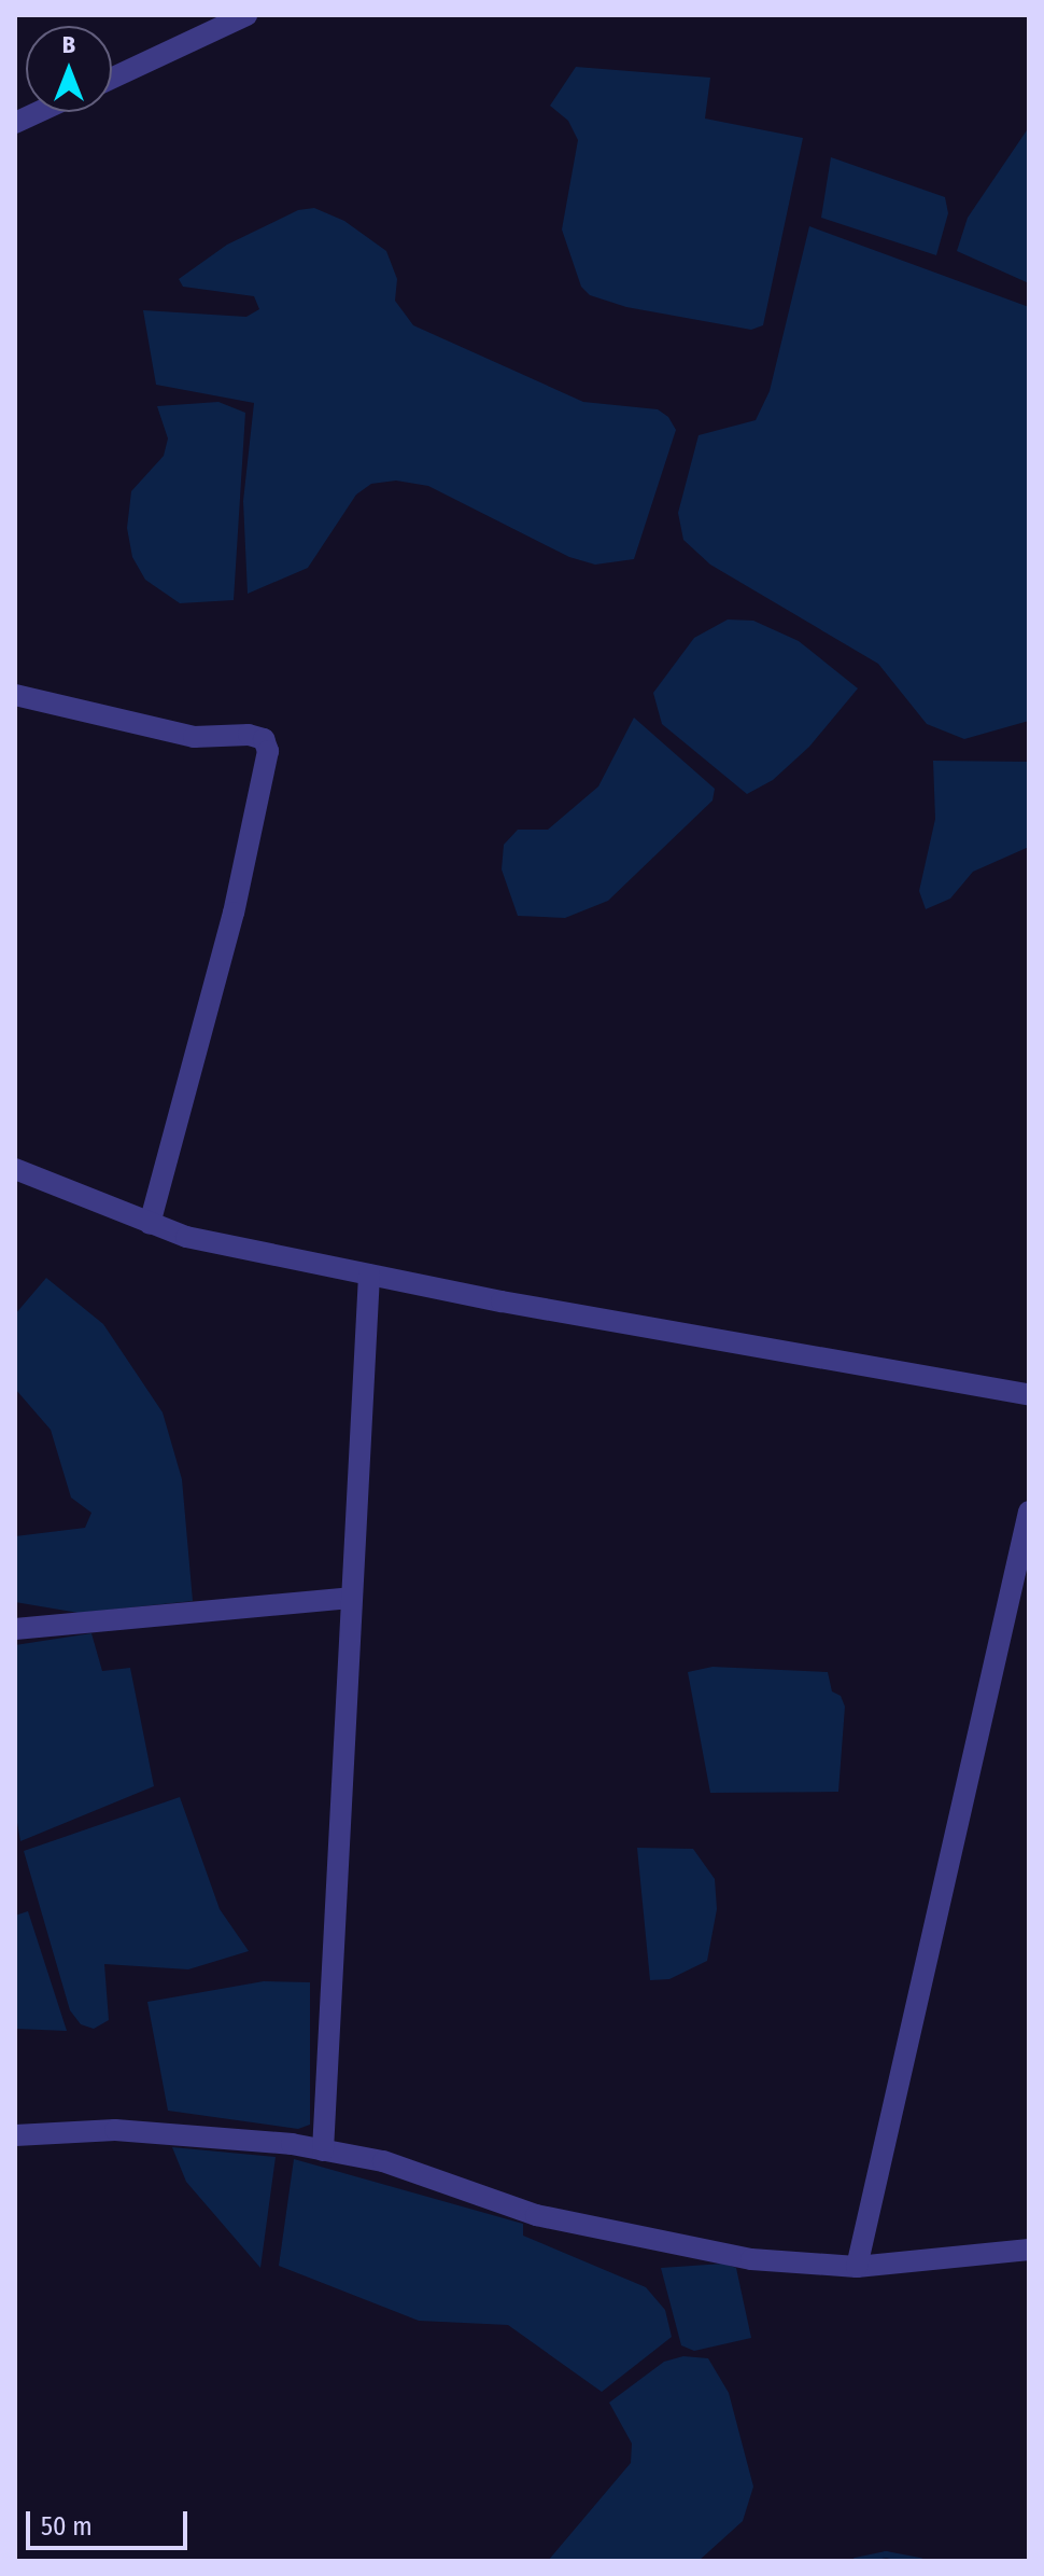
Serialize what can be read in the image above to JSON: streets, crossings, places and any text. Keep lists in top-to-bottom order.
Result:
{
  "scale_bar": "50 m",
  "north": "top"
}
